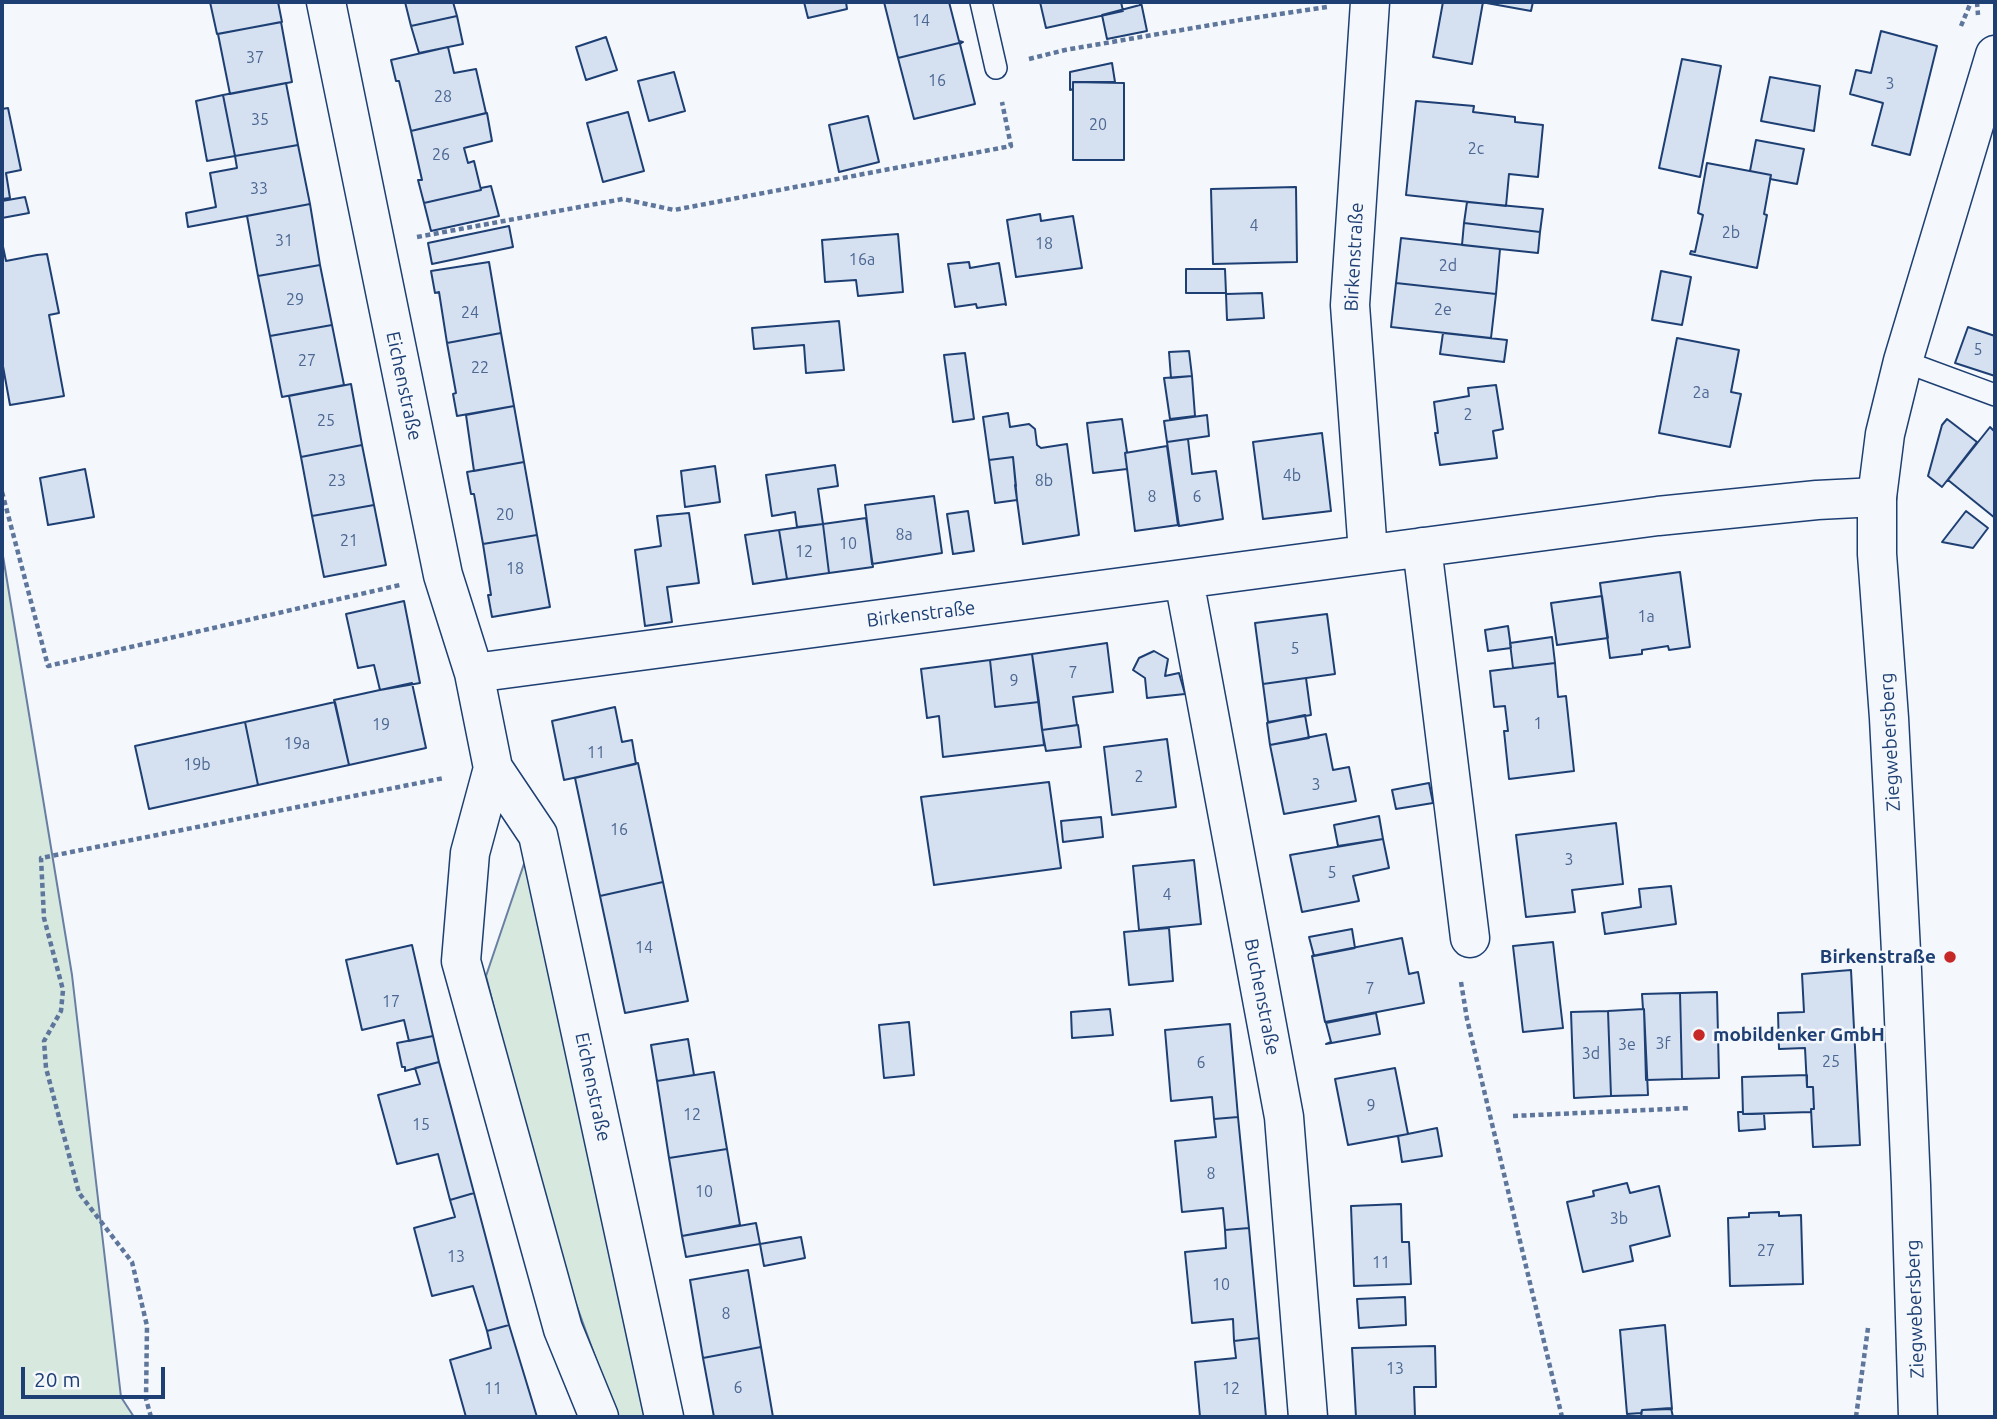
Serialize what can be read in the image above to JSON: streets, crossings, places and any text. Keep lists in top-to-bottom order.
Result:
{
  "streets": {
    "street": [
      "Birkenstraße",
      "Eichenstraße",
      "Ziegwebersberg",
      "Buchenstraße"
    ]
  },
  "crossings": [
    ["Birkenstraße", "Eichenstraße"],
    ["Birkenstraße", "Ziegwebersberg"],
    ["Birkenstraße", "Buchenstraße"]
  ],
  "places": ["Birkenstraße", "mobildenker GmbH"],
  "house_numbers": [
    "14",
    "37",
    "16",
    "3",
    "28",
    "35",
    "20",
    "2c",
    "26",
    "33",
    "4",
    "2b",
    "31",
    "18",
    "16a",
    "2d",
    "29",
    "2e",
    "24",
    "5",
    "27",
    "22",
    "2a",
    "2",
    "25",
    "4b",
    "23",
    "8b",
    "8",
    "6",
    "20",
    "8a",
    "21",
    "10",
    "12",
    "18",
    "1a",
    "5",
    "7",
    "9",
    "1",
    "19",
    "19a",
    "11",
    "19b",
    "2",
    "3",
    "16",
    "3",
    "5",
    "4",
    "14",
    "7",
    "17",
    "3f",
    "3e",
    "3d",
    "25",
    "6",
    "9",
    "12",
    "15",
    "8",
    "10",
    "3b",
    "27",
    "13",
    "11",
    "10",
    "8",
    "13",
    "6",
    "11",
    "12"
  ],
  "scale_bar": "20 m"
}
